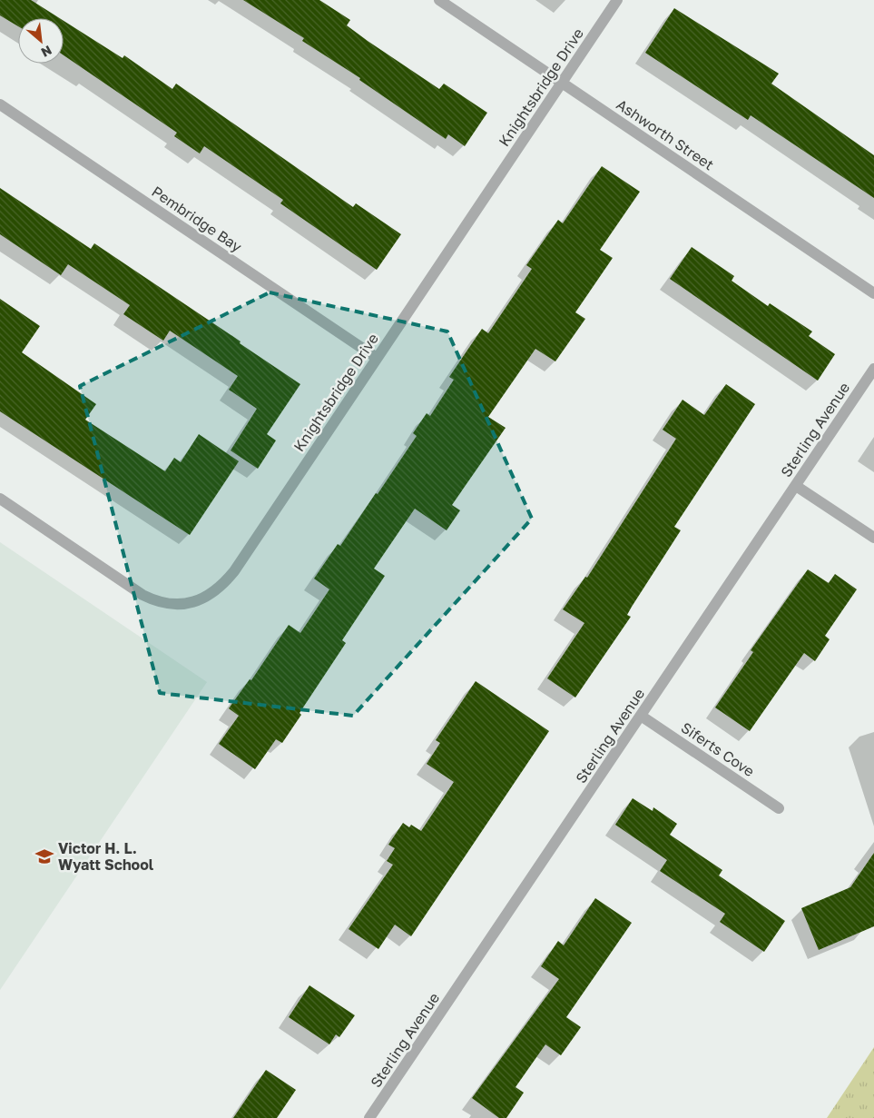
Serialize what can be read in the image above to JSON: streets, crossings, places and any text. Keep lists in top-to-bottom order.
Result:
{
  "streets": {
    "street": [
      "Knightsbridge Drive",
      "Ashworth Street",
      "Pembridge Bay",
      "Sterling Avenue",
      "Siferts Cove"
    ]
  },
  "crossings": [
    ["Knightsbridge Drive", "Ashworth Street"],
    ["Knightsbridge Drive", "Pembridge Bay"],
    ["Sterling Avenue", "Siferts Cove"]
  ],
  "places": {
    "school or university": ["Victor H. L. Wyatt School"]
  },
  "north": "bottom right"
}
